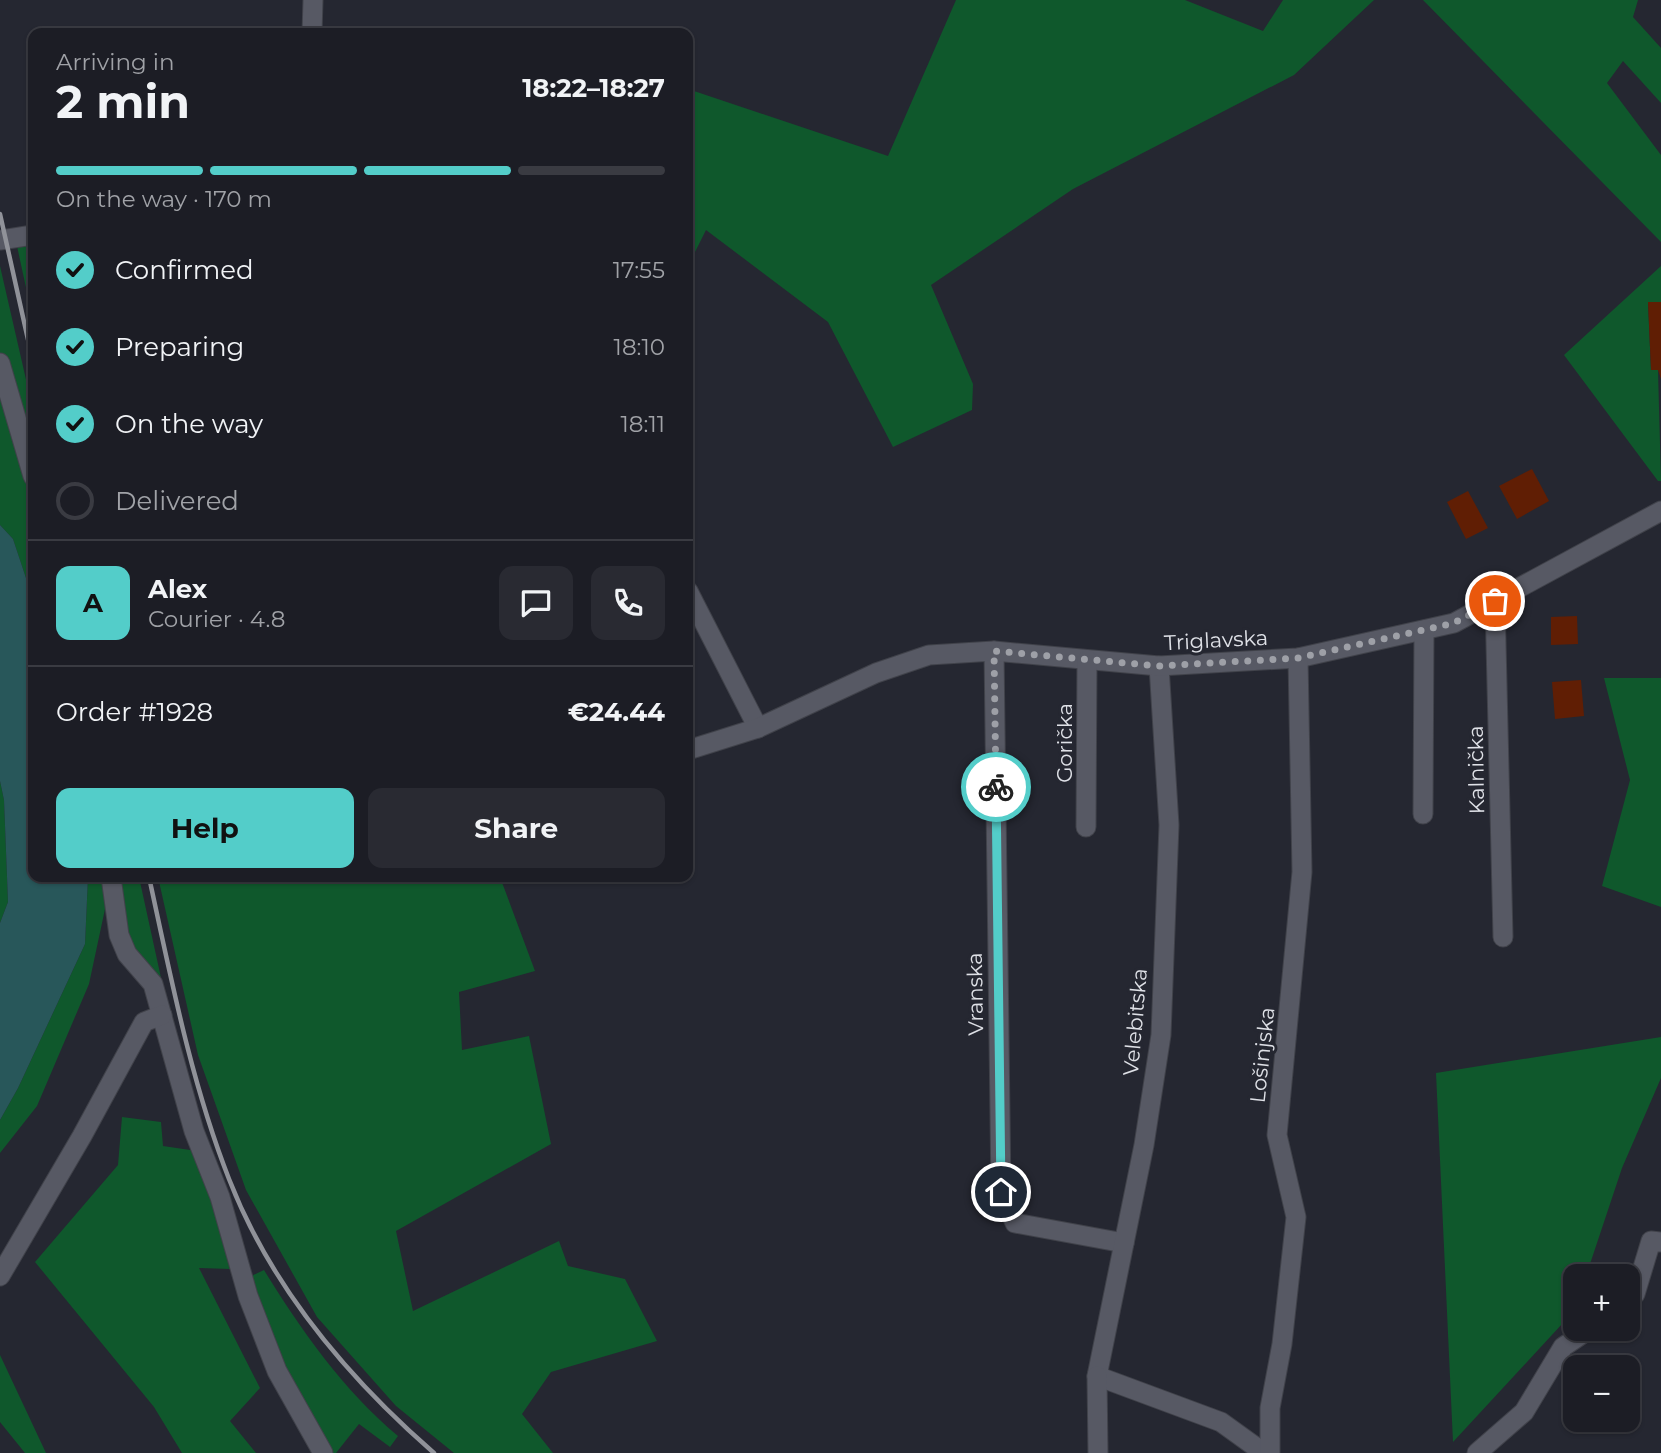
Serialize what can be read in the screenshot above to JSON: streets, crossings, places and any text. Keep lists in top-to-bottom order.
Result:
{
  "streets": {
    "street": [
      "Triglavska",
      "Gorička",
      "Kalnička",
      "Vranska",
      "Velebitska",
      "Lošinjska"
    ]
  },
  "crossings": [
    ["Triglavska", "Gorička"],
    ["Triglavska", "Kalnička"],
    ["Triglavska", "Vranska"],
    ["Triglavska", "Velebitska"],
    ["Triglavska", "Lošinjska"],
    ["Vranska", "Velebitska"]
  ],
  "page": {
    "heading": ["2 min", "Arriving in", "18:22–18:27"],
    "panel": [
      "Alex",
      "Courier · 4.8",
      "Order #1928",
      "€24.44"
    ],
    "bar": "On the way · 170 m",
    "list": [
      ["Confirmed", "17:55"],
      ["Preparing", "18:10"],
      ["On the way", "18:11"],
      "Delivered"
    ],
    "round": "A",
    "buttons": ["Help", "Share"],
    "map_buttons": ["+", "−"]
  }
}
